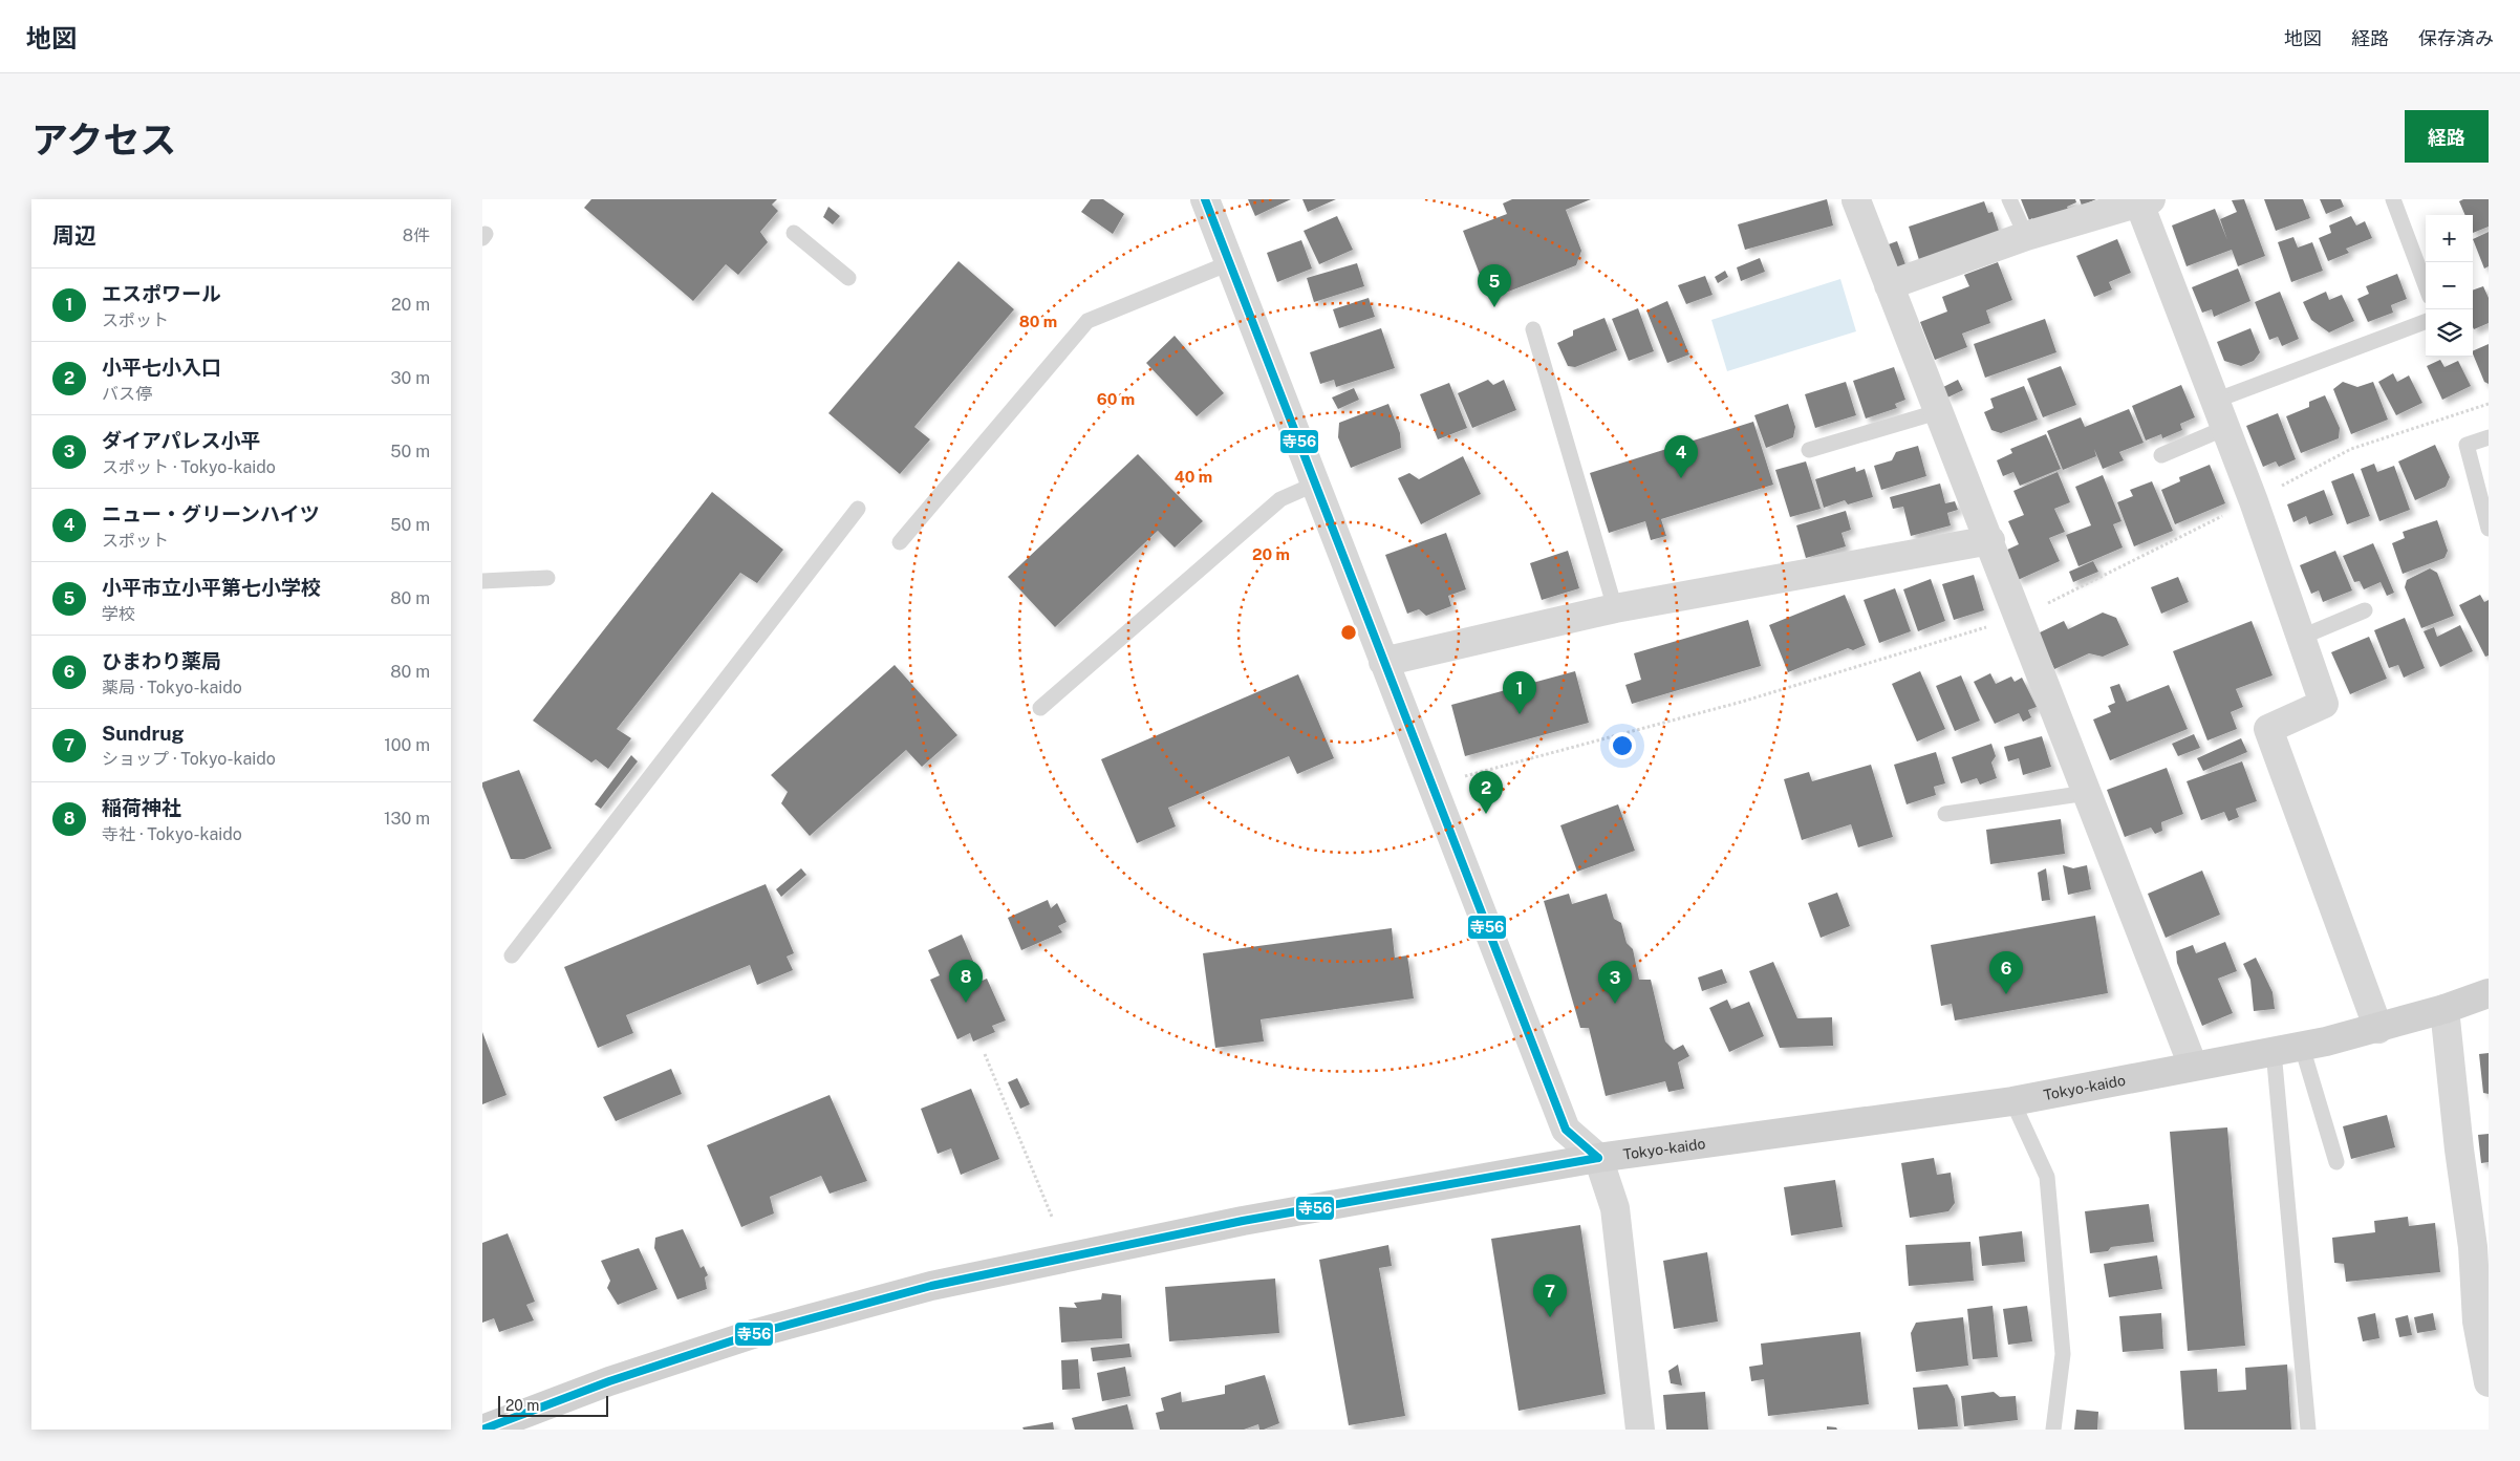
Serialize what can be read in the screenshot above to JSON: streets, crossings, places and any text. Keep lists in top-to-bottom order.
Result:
{
  "streets": {
    "main road": ["Tokyo-kaido"]
  },
  "lines": ["transit line 寺56"],
  "scale_bar": "20 m",
  "page": {
    "header": "地図",
    "nav": ["地図", "経路", "保存済み"],
    "title": "アクセス",
    "buttons": "経路",
    "heading": ["周辺", "8件"],
    "map_buttons": ["+", "−"],
    "pins": [
      "5",
      "4",
      "1",
      "2",
      "6",
      "8",
      "3",
      "7"
    ],
    "list": [
      {
        "mark": "1",
        "name": "エスポワール",
        "note": "スポット",
        "value": "20 m"
      },
      {
        "mark": "2",
        "name": "小平七小入口",
        "note": "バス停",
        "value": "30 m"
      },
      {
        "mark": "3",
        "name": "ダイアパレス小平",
        "note": "スポット · Tokyo-kaido",
        "value": "50 m"
      },
      {
        "mark": "4",
        "name": "ニュー・グリーンハイツ",
        "note": "スポット",
        "value": "50 m"
      },
      {
        "mark": "5",
        "name": "小平市立小平第七小学校",
        "note": "学校",
        "value": "80 m"
      },
      {
        "mark": "6",
        "name": "ひまわり薬局",
        "note": "薬局 · Tokyo-kaido",
        "value": "80 m"
      },
      {
        "mark": "7",
        "name": "Sundrug",
        "note": "ショップ · Tokyo-kaido",
        "value": "100 m"
      },
      {
        "mark": "8",
        "name": "稲荷神社",
        "note": "寺社 · Tokyo-kaido",
        "value": "130 m"
      }
    ],
    "scale": "20 m"
  },
  "rings": [
    "80 m",
    "60 m",
    "40 m",
    "20 m"
  ]
}
